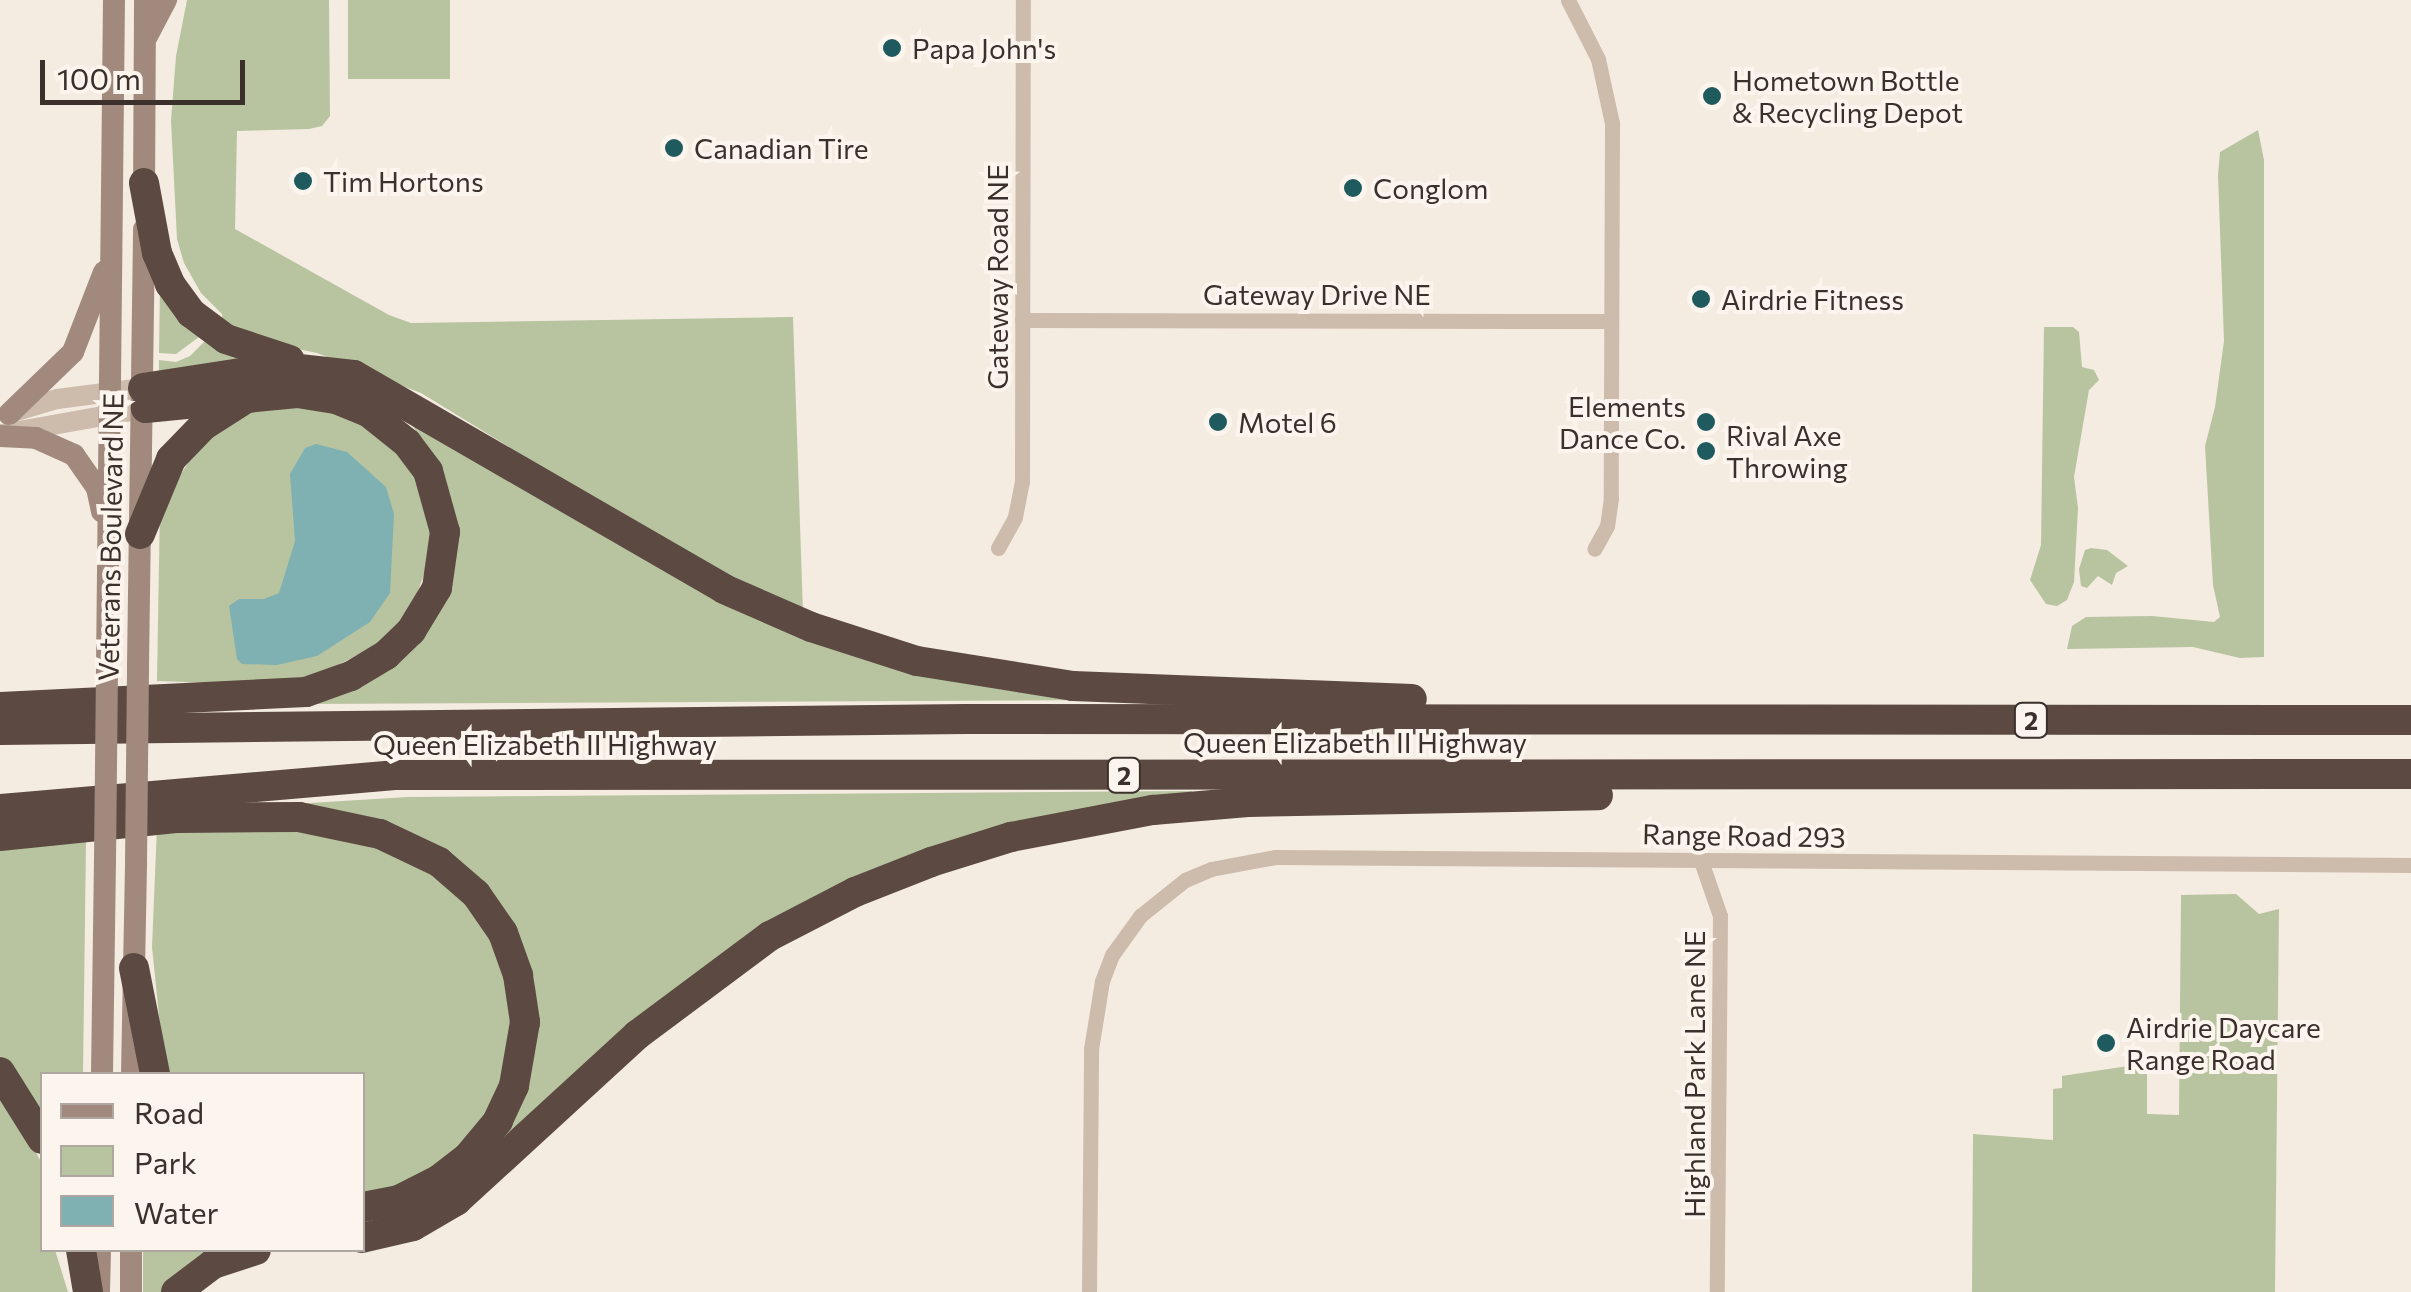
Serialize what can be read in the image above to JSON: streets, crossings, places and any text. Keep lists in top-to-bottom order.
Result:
{
  "streets": {
    "highway": ["2", "Queen Elizabeth II Highway"],
    "main road": ["Veterans Boulevard NE"],
    "street": [
      "Gateway Road NE",
      "Gateway Drive NE",
      "Range Road 293",
      "Highland Park Lane NE"
    ]
  },
  "crossings": [
    ["Gateway Road NE", "Gateway Drive NE"],
    ["Range Road 293", "Highland Park Lane NE"]
  ],
  "places": [
    "Papa John's",
    "Hometown Bottle & Recycling Depot",
    "Canadian Tire",
    "Tim Hortons",
    "Conglom",
    "Airdrie Fitness",
    "Motel 6",
    "Elements Dance Co.",
    "Rival Axe Throwing",
    "Airdrie Daycare Range Road"
  ],
  "legend": ["Road", "Park", "Water"],
  "scale_bar": "100 m"
}
